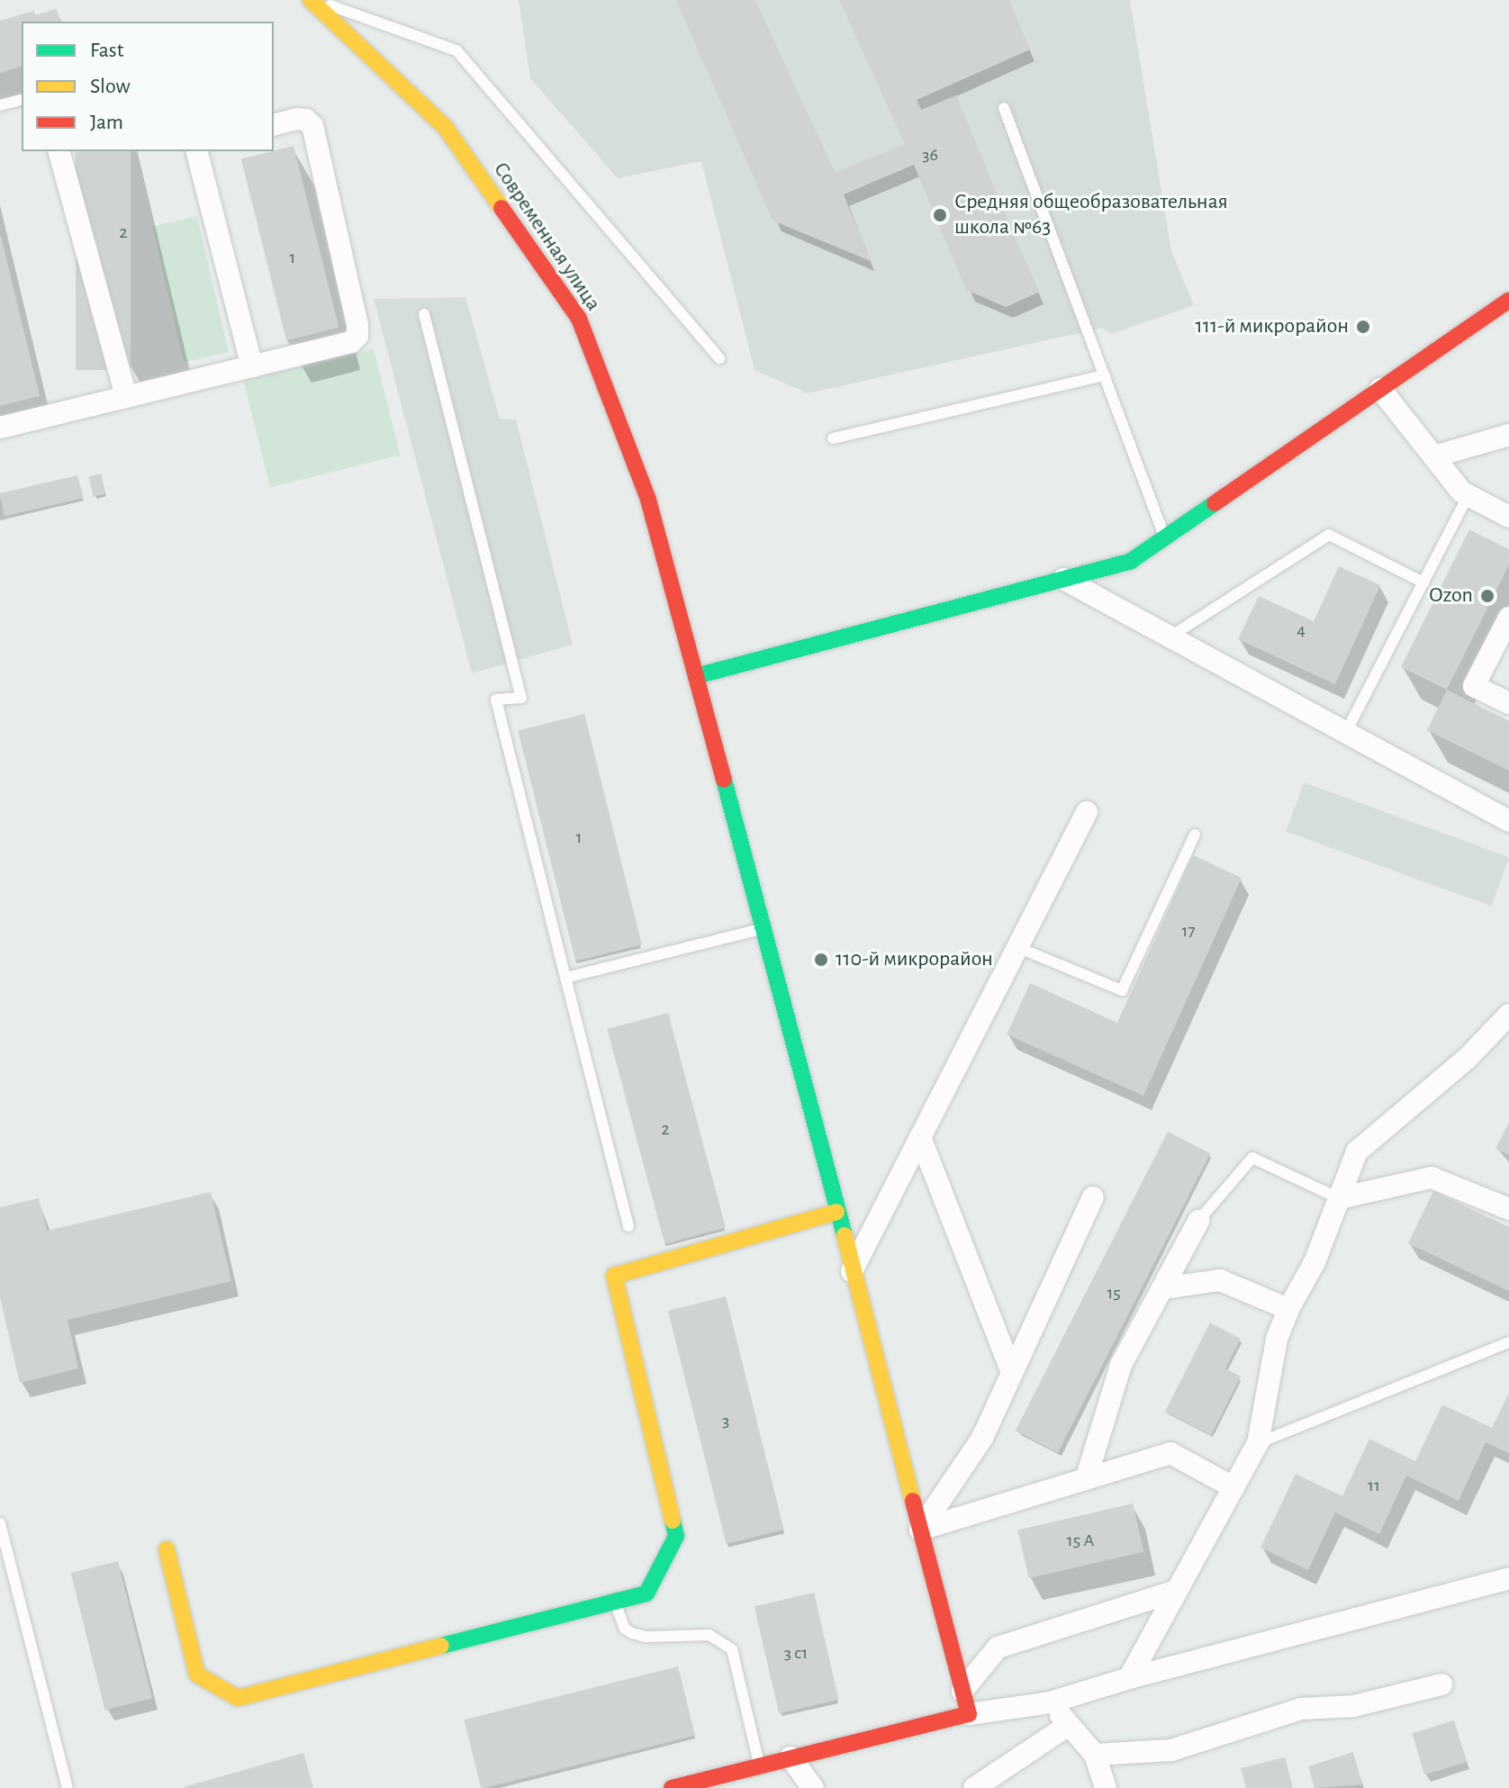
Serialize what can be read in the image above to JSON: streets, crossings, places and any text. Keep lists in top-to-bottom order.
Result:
{
  "streets": {
    "street": ["Современная улица"]
  },
  "places": [
    "Средняя общеобразовательная школа №63",
    "111-й микрорайон",
    "Ozon",
    "110-й микрорайон"
  ],
  "house_numbers": [
    "36",
    "2",
    "1",
    "4",
    "1",
    "17",
    "2",
    "15",
    "3",
    "11",
    "15 А",
    "3 с1"
  ],
  "legend": ["Fast", "Slow", "Jam"]
}
